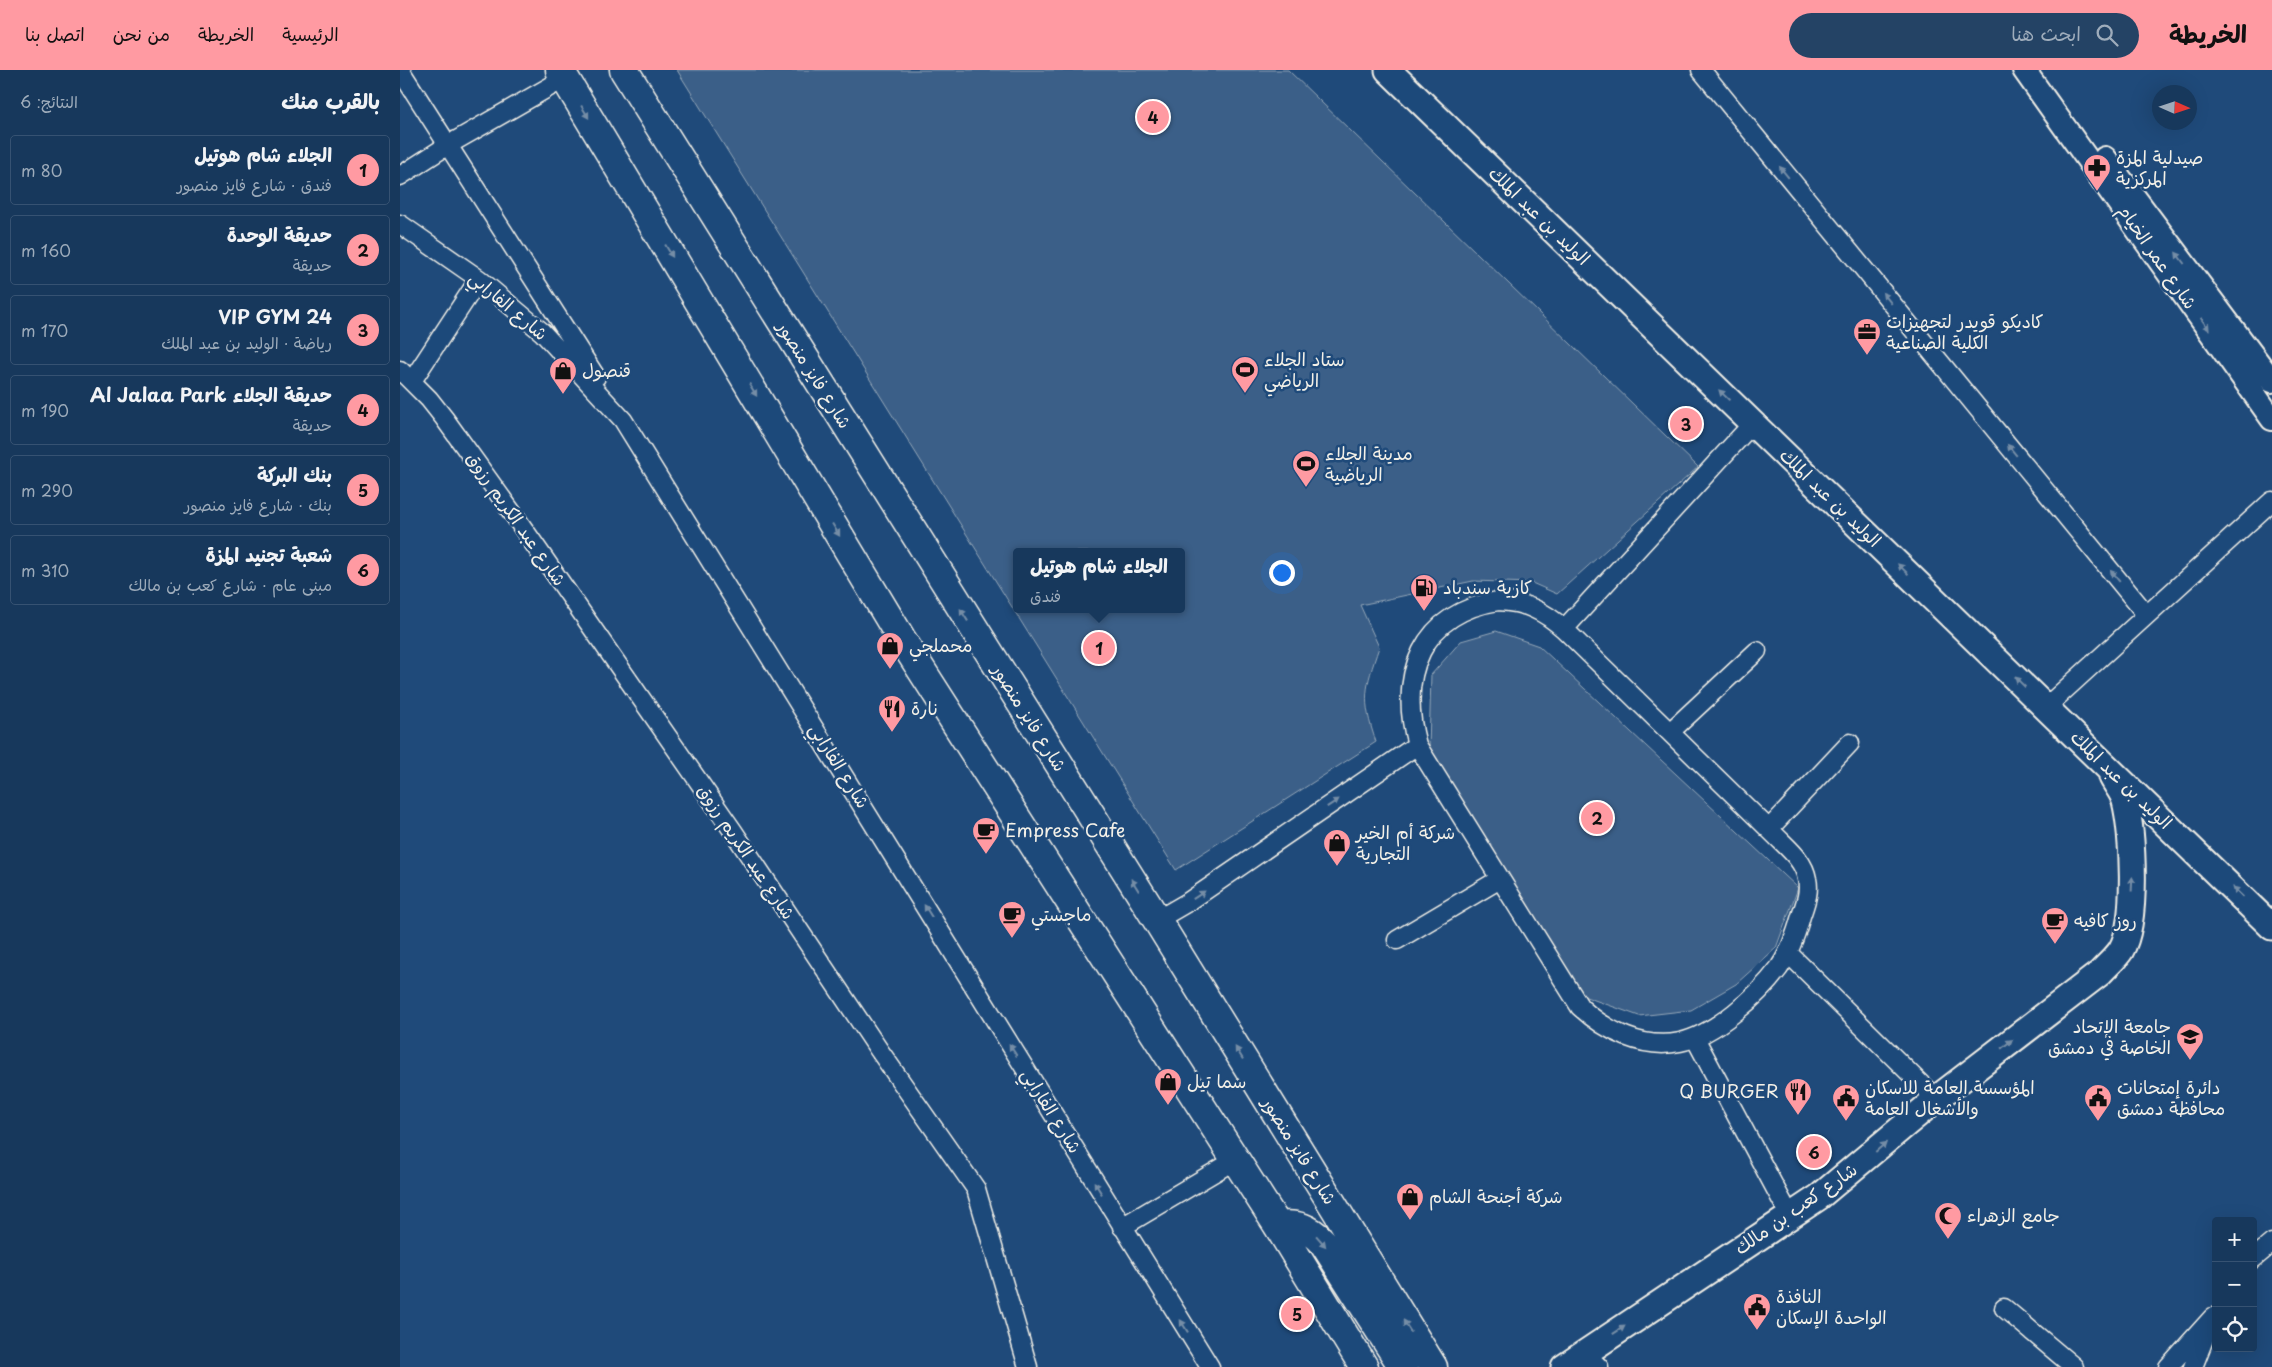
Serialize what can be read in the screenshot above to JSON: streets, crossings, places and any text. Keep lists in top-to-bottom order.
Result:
{
  "streets": {
    "highway": ["شارع فايز منصور"],
    "main road": ["الوليد بن عبد الملك", "شارع كعب بن مالك"],
    "street": ["شارع عمر الخيام", "شارع الفارابي", "شارع عبد الكريم رزوق"]
  },
  "crossings": [
    ["الوليد بن عبد الملك", "شارع كعب بن مالك"]
  ],
  "one_way": ["الوليد بن عبد الملك", "شارع الفارابي", "شارع كعب بن مالك"],
  "places": {
    "pharmacy": ["صيدلية المزة المركزية"],
    "office": ["كاديكو قويدر لتجهيزات الكلية الصناعية"],
    "sports": ["ستاد الجلاء الرياضي", "مدينة الجلاء الرياضية"],
    "shop": [
      "قنصول",
      "محملجي",
      "شركة أم الخير التجارية",
      "سما تيل",
      "شركة أجنحة الشام"
    ],
    "fuel station": ["كازية سندباد"],
    "restaurant": ["نارة", "Q BURGER"],
    "cafe": ["Empress Cafe", "ماجستي", "روز كافيه"],
    "school or university": ["جامعة الإتحاد الخاصة في دمشق"],
    "public building": ["المؤسسة العامة للاسكان والأشغال العامة", "دائرة إمتحانات محافظة دمشق", "النافذة الواحدة الإسكان"],
    "mosque": ["جامع الزهراء"]
  },
  "north": "right",
  "page": {
    "header": "الخريطة",
    "search": "ابحث هنا",
    "nav": [
      "الرئيسية",
      "الخريطة",
      "من نحن",
      "اتصل بنا"
    ],
    "heading": ["بالقرب منك", "النتائج: 6"],
    "pins": [
      "4",
      "3",
      "1",
      "2",
      "6",
      "5"
    ],
    "list": [
      {
        "mark": "1",
        "name": "الجلاء شام هوتيل",
        "note": "فندق · شارع فايز منصور",
        "value": "80 m"
      },
      {
        "mark": "2",
        "name": "حديقة الوحدة",
        "note": "حديقة",
        "value": "160 m"
      },
      {
        "mark": "3",
        "name": "24 VIP GYM",
        "note": "رياضة · الوليد بن عبد الملك",
        "value": "170 m"
      },
      {
        "mark": "4",
        "name": "حديقة الجلاء Al Jalaa Park",
        "note": "حديقة",
        "value": "190 m"
      },
      {
        "mark": "5",
        "name": "بنك البركة",
        "note": "بنك · شارع فايز منصور",
        "value": "290 m"
      },
      {
        "mark": "6",
        "name": "شعبة تجنيد المزة",
        "note": "مبنى عام · شارع كعب بن مالك",
        "value": "310 m"
      }
    ],
    "popup": ["الجلاء شام هوتيل", "فندق"],
    "map_buttons": ["+", "−"]
  }
}
